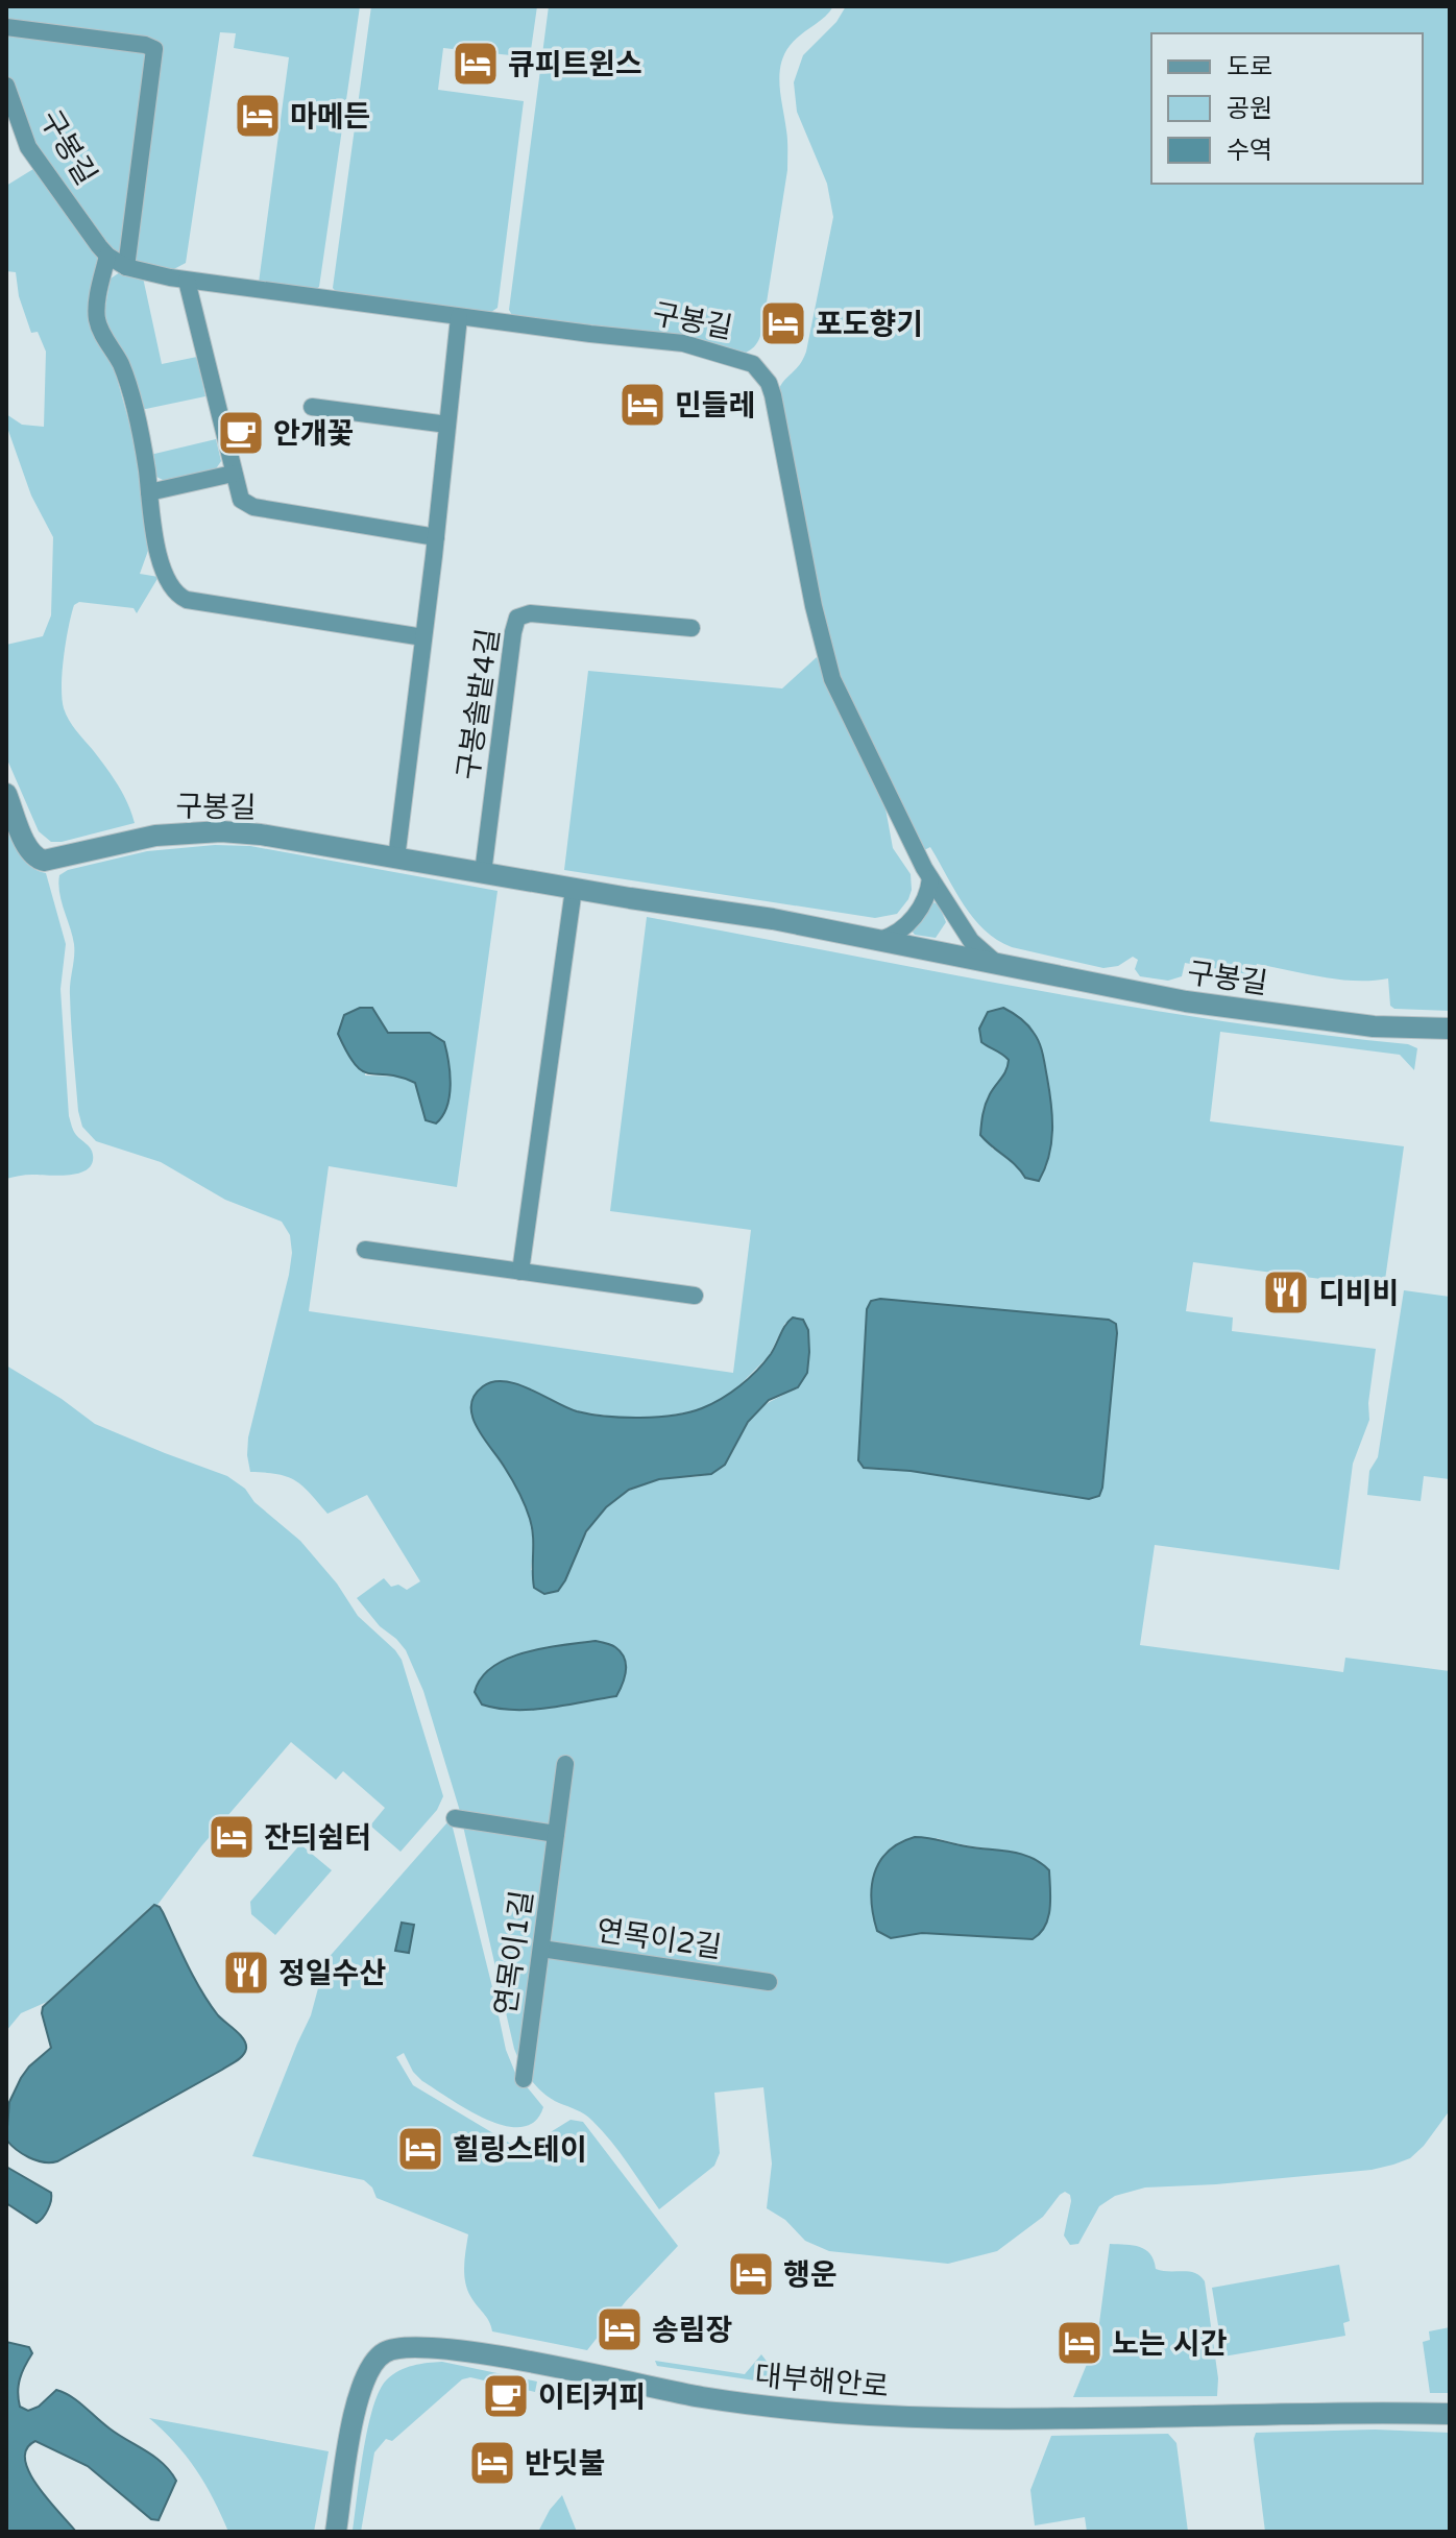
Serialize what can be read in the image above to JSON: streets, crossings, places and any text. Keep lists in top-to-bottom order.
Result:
{
  "streets": {
    "street": [
      "구봉길",
      "구봉솔밭4길",
      "연목이2길",
      "연목이1길",
      "대부해안로"
    ]
  },
  "crossings": [
    ["구봉길", "구봉솔밭4길"],
    ["연목이2길", "연목이1길"]
  ],
  "places": {
    "hotel": [
      "큐피트윈스",
      "마메든",
      "포도향기",
      "민들레",
      "잔듸쉼터",
      "힐링스테이",
      "행운",
      "송림장",
      "노는 시간",
      "반딧불"
    ],
    "cafe": ["안개꽃", "이티커피"],
    "restaurant": ["디비비", "정일수산"]
  },
  "legend": ["도로", "공원", "수역"]
}
